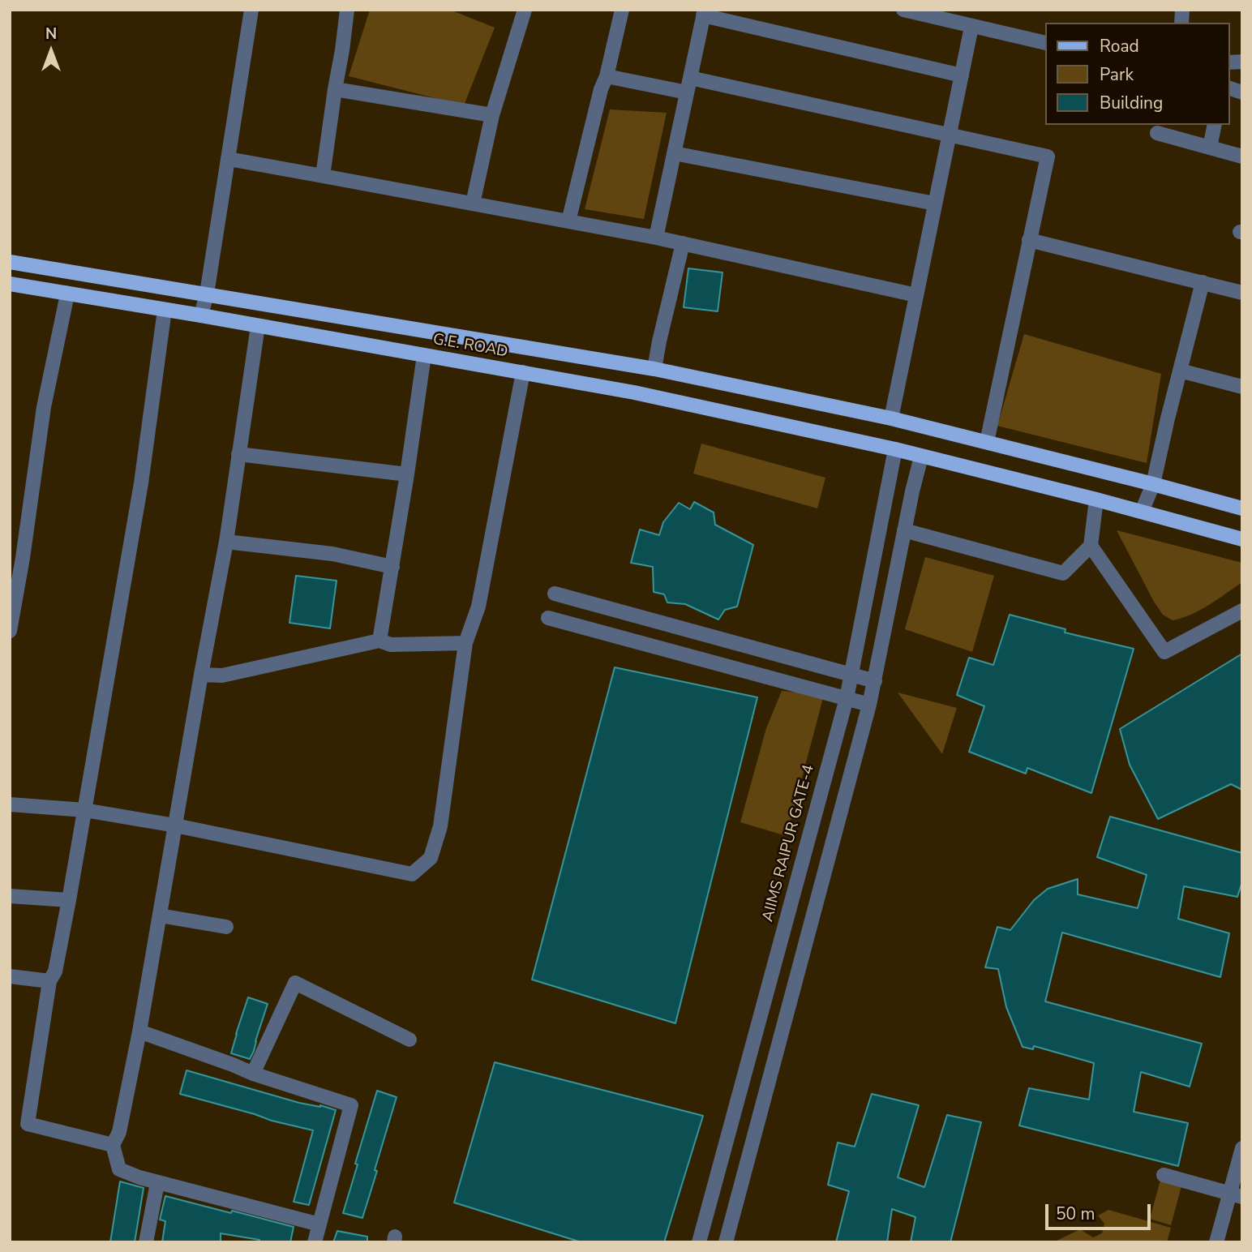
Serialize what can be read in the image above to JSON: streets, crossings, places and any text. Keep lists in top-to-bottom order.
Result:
{
  "streets": {
    "main road": ["G.E. ROAD"],
    "street": ["AIIMS RAIPUR GATE-4"]
  },
  "crossings": [
    ["G.E. ROAD", "AIIMS RAIPUR GATE-4"]
  ],
  "legend": ["Road", "Park", "Building"],
  "scale_bar": "50 m",
  "north": "top"
}
